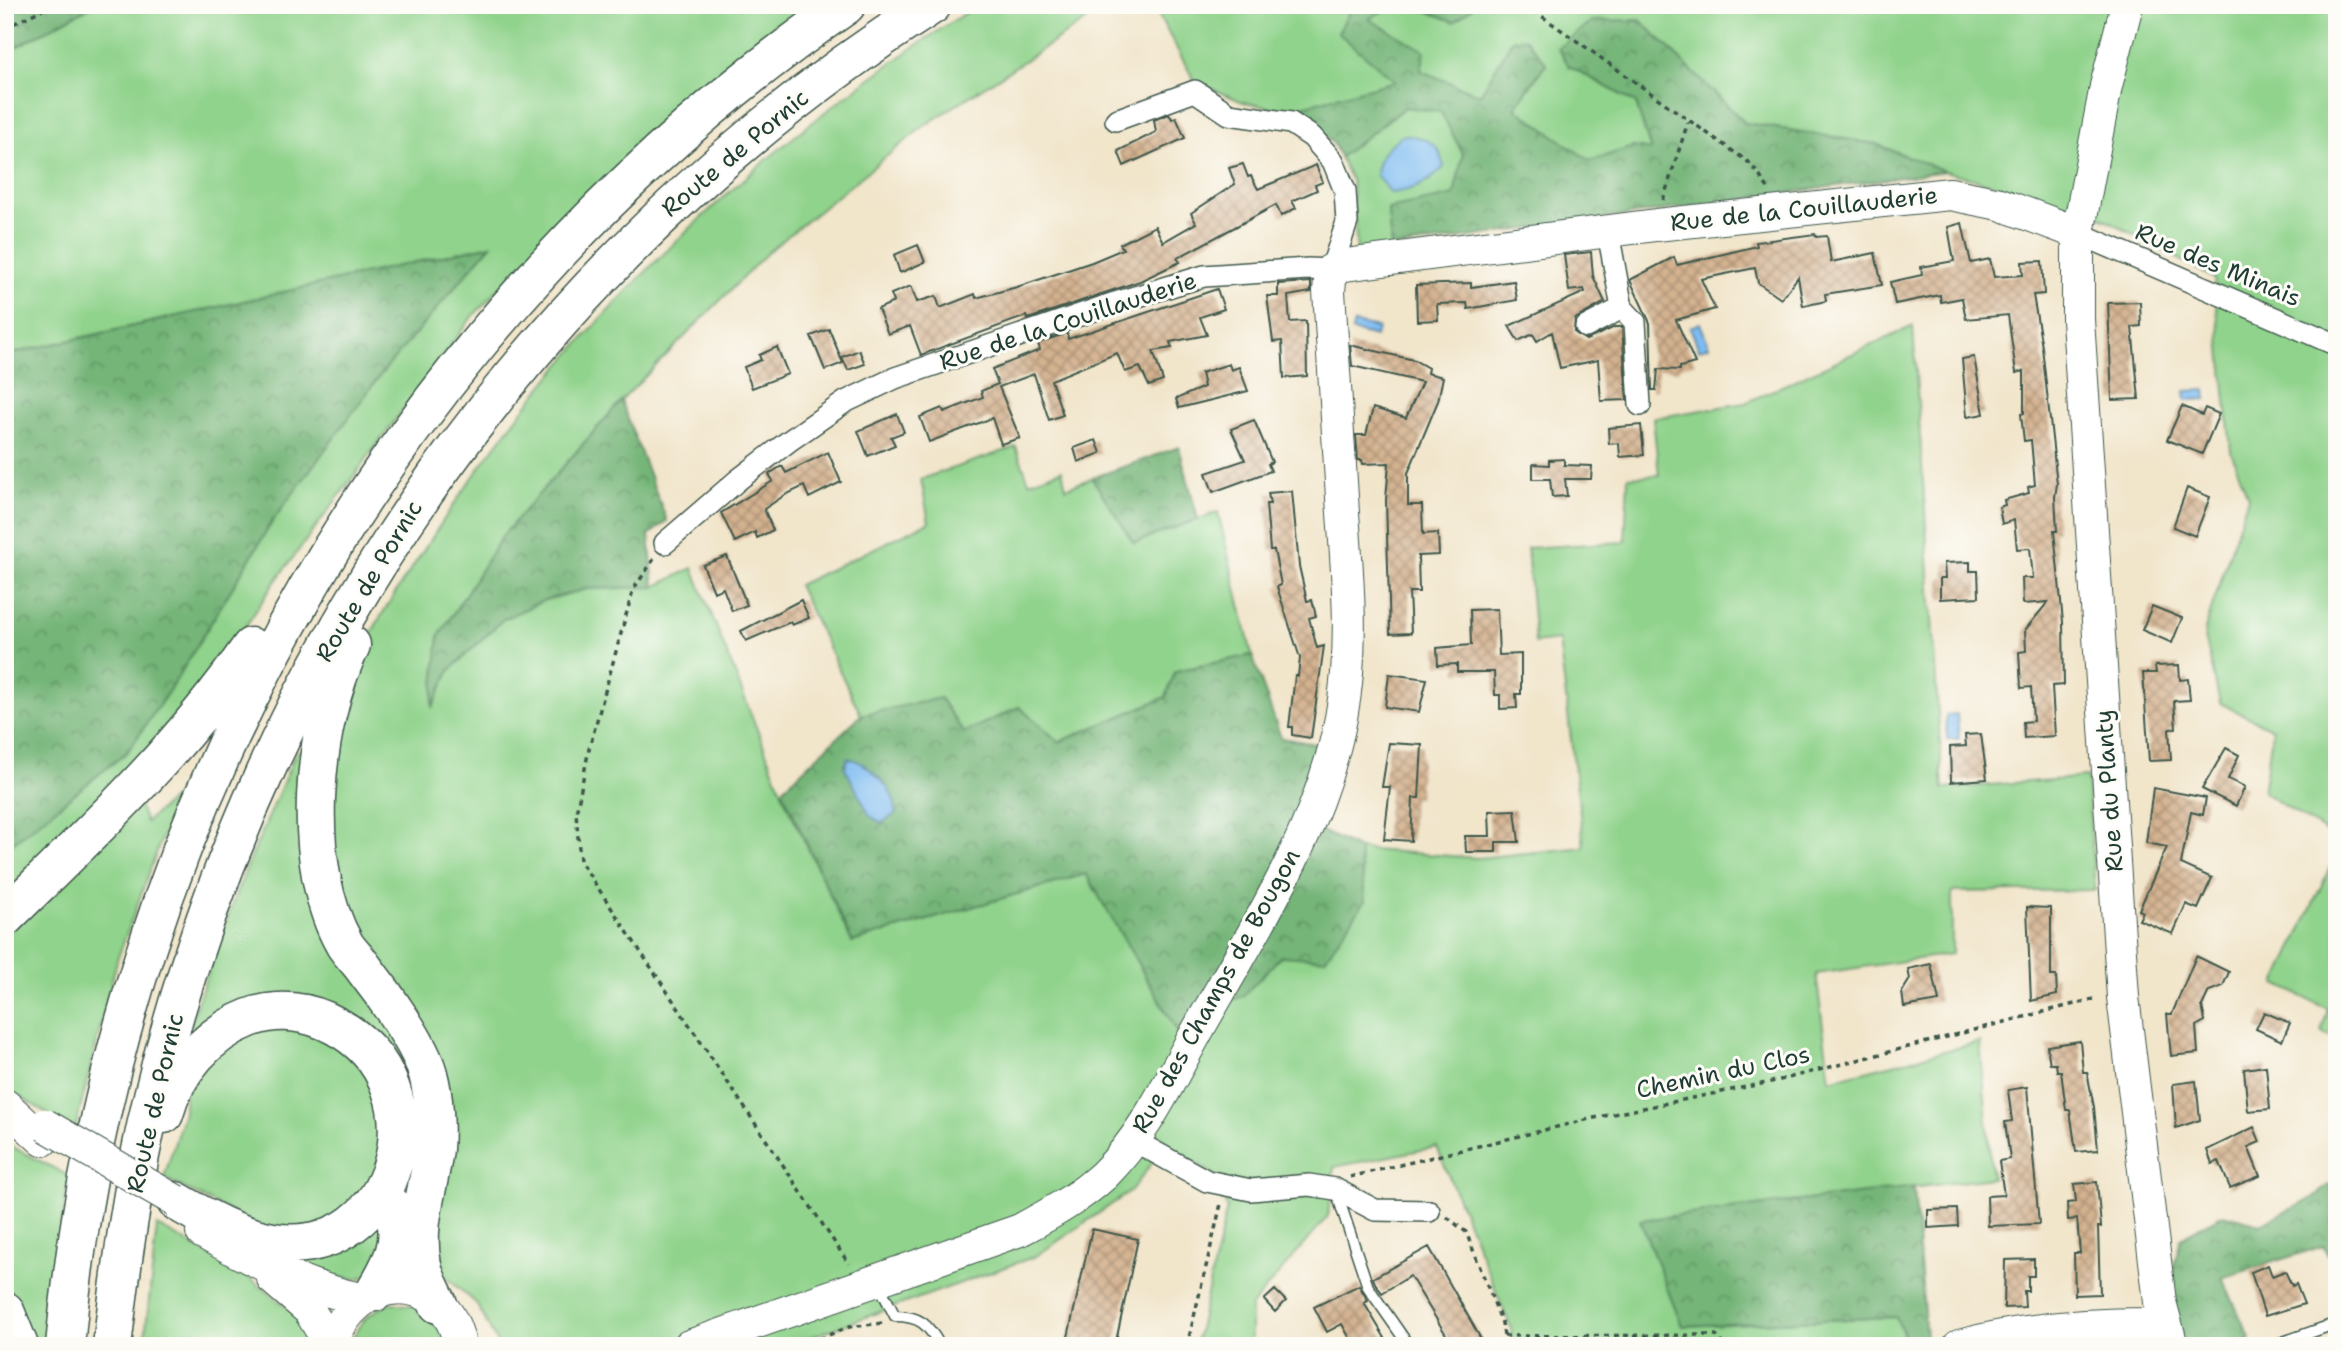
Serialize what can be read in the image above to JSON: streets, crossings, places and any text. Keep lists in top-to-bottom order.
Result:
{
  "streets": {
    "highway": ["Route de Pornic"],
    "street": [
      "Rue de la Couillauderie",
      "Rue des Minais",
      "Rue du Planty",
      "Rue des Champs de Bougon"
    ],
    "path": ["Chemin du Clos"]
  },
  "crossings": [
    ["Rue de la Couillauderie", "Rue des Minais"],
    ["Rue de la Couillauderie", "Rue du Planty"],
    ["Rue de la Couillauderie", "Rue des Champs de Bougon"],
    ["Rue des Minais", "Rue du Planty"],
    ["Rue du Planty", "Chemin du Clos"]
  ]
}
